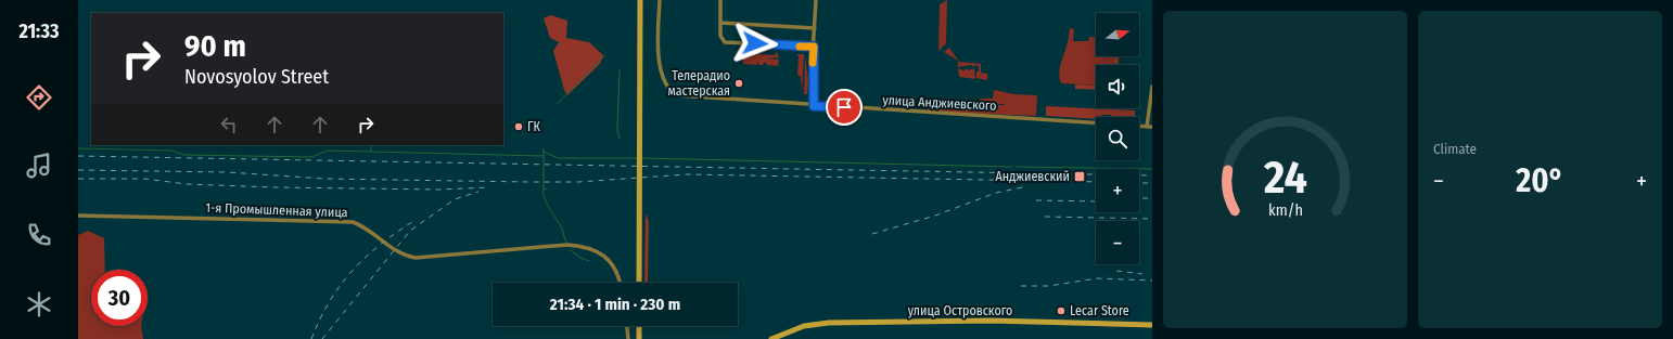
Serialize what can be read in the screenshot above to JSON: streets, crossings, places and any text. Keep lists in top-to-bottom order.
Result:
{
  "streets": {
    "street": ["улица Анджиевского", "1-я Промышленная улица", "улица Островского"]
  },
  "places": {
    "other": ["Телерадио мастерская", "ГК", "Lecar Store"],
    "transit": ["Анджиевский"]
  },
  "north": "right",
  "page": {
    "tabs": "21:33",
    "tile": "Climate",
    "map_buttons": ["+", "−"],
    "turn": ["90 m", "Novosyolov Street"],
    "heat": ["−", "20°", "+"],
    "limit": "30",
    "trip": "21:34 · 1 min · 230 m",
    "gauge": ["24", "km/h"]
  }
}
